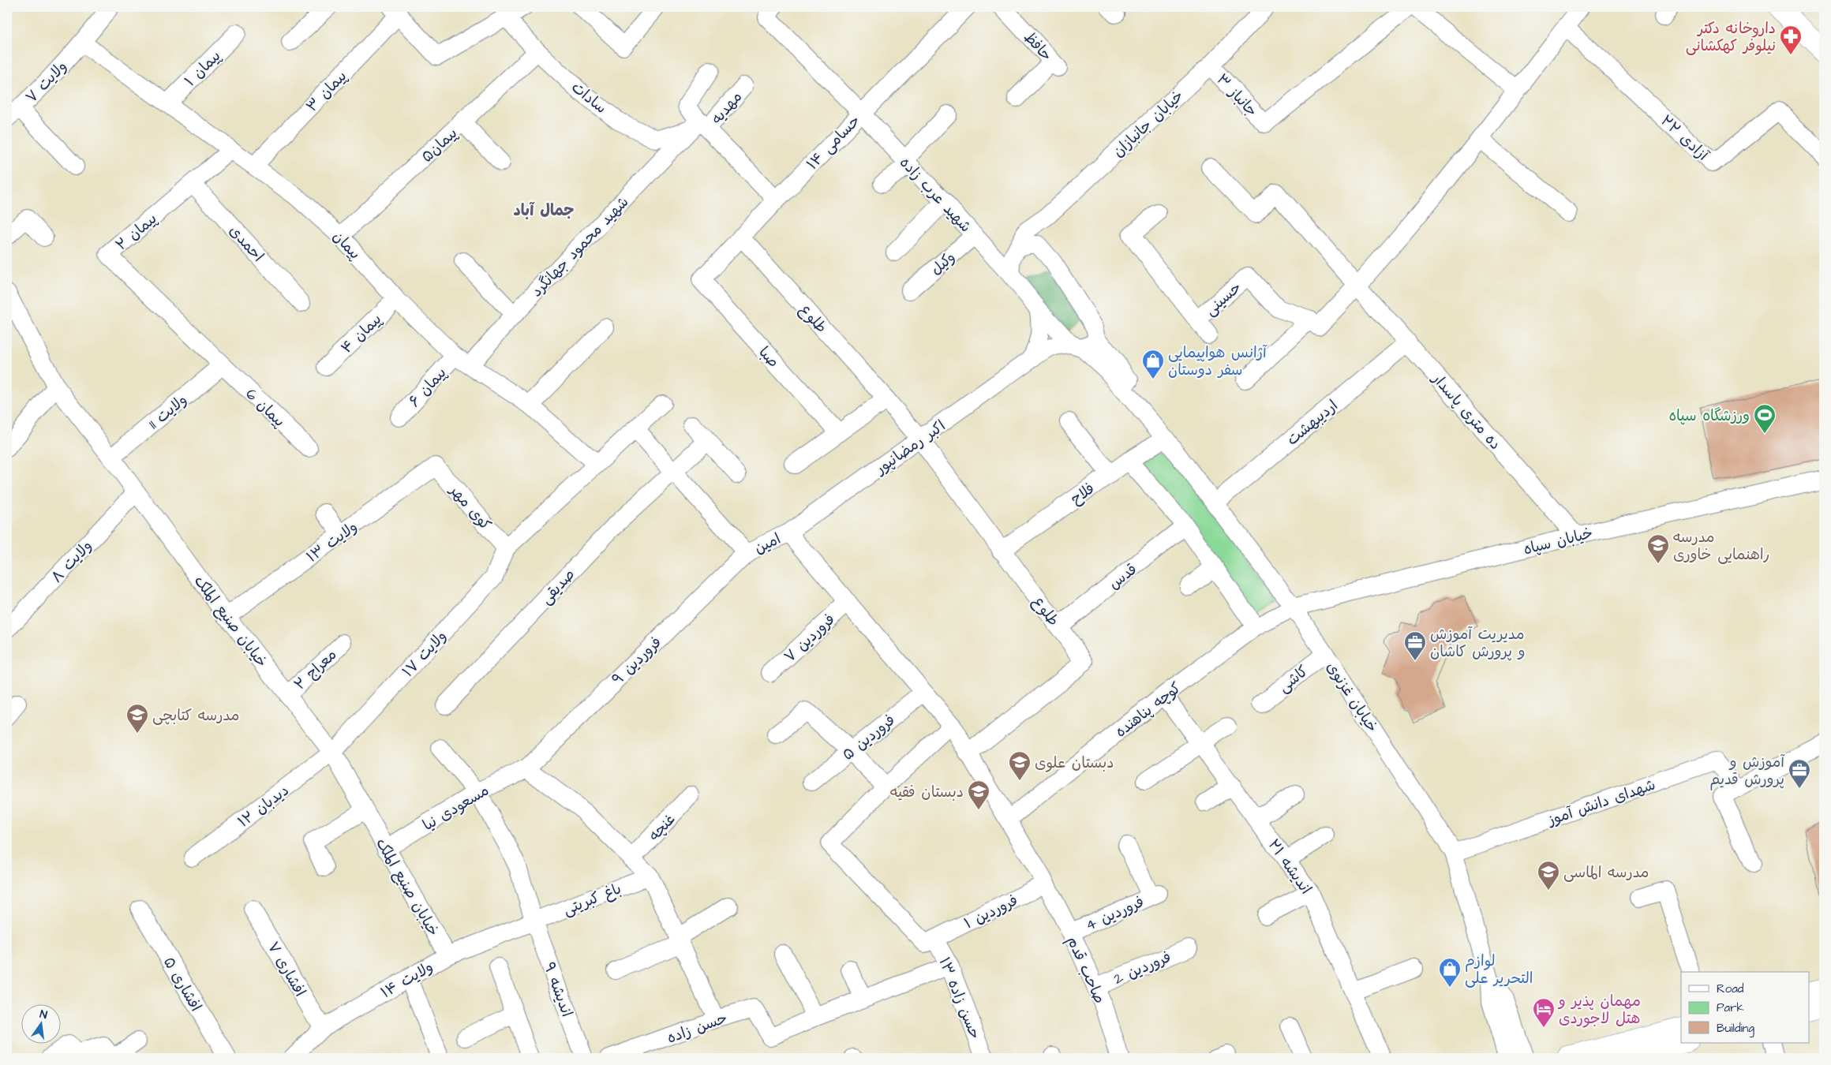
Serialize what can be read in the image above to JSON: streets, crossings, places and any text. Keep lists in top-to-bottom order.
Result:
{
  "streets": {
    "street": [
      "حافظ",
      "پیمان ۱",
      "ولایت ۷",
      "پیمان ۳",
      "جانباز ۳",
      "سادات",
      "مهدیه",
      "خیابان جانبازان",
      "آزادی ۲۲",
      "حسامی ۱۴",
      "پیمان۵",
      "شهید عرب زاده",
      "پیمان ۲",
      "احمدی",
      "پیمان",
      "شهید محمود جهانگرد",
      "وکیل",
      "حسینی",
      "طلوع",
      "پیمان ۴",
      "صبا",
      "پیمان ۶",
      "پیمان 6",
      "ولایت 11",
      "ده متری پاسدار",
      "اردیبهشت",
      "اکبر رمضانپور",
      "فلاح",
      "کوی مهر",
      "خیابان سپاه",
      "ولایت ۱۳",
      "امین",
      "ولایت ۸",
      "قدس",
      "صدیقی",
      "خیابان صنیع الملک",
      "فروردین ۷",
      "ولایت ۱۷",
      "فروردین ۹",
      "معراج ۲",
      "کاشی",
      "خیابان غزنوی",
      "کوچه پناهنده",
      "فروردین ۵",
      "شهدای دانش آموز",
      "دیدبان ۱۲",
      "مسعودی نیا",
      "غنچه",
      "اندیشه ۲۱",
      "باغ کبریتی",
      "فروردین ۱",
      "فروردین 4",
      "فروردین 2",
      "افشاری ۷",
      "صاحب قدم",
      "ولایت ۱۴",
      "افشاری ۵",
      "اندیشه ۹",
      "حسن زاده ۱۳",
      "حسن زاده"
    ]
  },
  "crossings": [
    ["پیمان ۱", "پیمان"],
    ["ولایت ۷", "پیمان"],
    ["پیمان ۳", "پیمان"],
    ["جانباز ۳", "خیابان جانبازان"],
    ["سادات", "مهدیه"],
    ["سادات", "پیمان۵"],
    ["سادات", "شهید محمود جهانگرد"],
    ["مهدیه", "شهید محمود جهانگرد"],
    ["حسامی ۱۴", "شهید عرب زاده"],
    ["حسامی ۱۴", "طلوع"],
    ["حسامی ۱۴", "صبا"],
    ["پیمان۵", "پیمان"],
    ["شهید عرب زاده", "وکیل"],
    ["شهید عرب زاده", "اکبر رمضانپور"],
    ["شهید عرب زاده", "فلاح"],
    ["شهید عرب زاده", "خیابان غزنوی"],
    ["پیمان ۲", "احمدی"],
    ["پیمان ۲", "پیمان"],
    ["پیمان ۲", "پیمان 6"],
    ["پیمان ۲", "ولایت 11"],
    ["پیمان", "شهید محمود جهانگرد"],
    ["پیمان", "پیمان ۴"],
    ["پیمان", "پیمان ۶"],
    ["طلوع", "اکبر رمضانپور"],
    ["طلوع", "فلاح"],
    ["طلوع", "قدس"],
    ["طلوع", "صاحب قدم"],
    ["پیمان 6", "ولایت 11"],
    ["ولایت 11", "خیابان صنیع الملک"],
    ["ده متری پاسدار", "اردیبهشت"],
    ["ده متری پاسدار", "خیابان سپاه"],
    ["اردیبهشت", "خیابان غزنوی"],
    ["اکبر رمضانپور", "امین"],
    ["اکبر رمضانپور", "صاحب قدم"],
    ["فلاح", "خیابان غزنوی"],
    ["کوی مهر", "ولایت ۱۳"],
    ["کوی مهر", "ولایت ۱۷"],
    ["خیابان سپاه", "خیابان غزنوی"],
    ["خیابان سپاه", "کوچه پناهنده"],
    ["ولایت ۱۳", "خیابان صنیع الملک"],
    ["امین", "فروردین ۹"],
    ["امین", "صاحب قدم"],
    ["ولایت ۸", "خیابان صنیع الملک"],
    ["خیابان صنیع الملک", "ولایت ۱۷"],
    ["خیابان صنیع الملک", "معراج ۲"],
    ["خیابان صنیع الملک", "دیدبان ۱۲"],
    ["خیابان صنیع الملک", "مسعودی نیا"],
    ["خیابان صنیع الملک", "ولایت ۱۴"],
    ["فروردین ۷", "صاحب قدم"],
    ["ولایت ۱۷", "دیدبان ۱۲"],
    ["فروردین ۹", "مسعودی نیا"],
    ["کاشی", "خیابان غزنوی"],
    ["خیابان غزنوی", "کوچه پناهنده"],
    ["خیابان غزنوی", "شهدای دانش آموز"],
    ["کوچه پناهنده", "اندیشه ۲۱"],
    ["کوچه پناهنده", "صاحب قدم"],
    ["فروردین ۵", "صاحب قدم"],
    ["مسعودی نیا", "اندیشه ۹"],
    ["باغ کبریتی", "ولایت ۱۴"],
    ["باغ کبریتی", "اندیشه ۹"],
    ["فروردین ۱", "صاحب قدم"],
    ["فروردین ۱", "حسن زاده ۱۳"],
    ["فروردین 4", "صاحب قدم"],
    ["فروردین 2", "صاحب قدم"],
    ["افشاری ۷", "ولایت ۱۴"],
    ["ولایت ۱۴", "اندیشه ۹"]
  ],
  "districts": ["جمال آباد"],
  "places": {
    "pharmacy": ["داروخانه دکتر نیلوفر کهکشانی"],
    "shop": ["آژانس هواپیمایی سفر دوستان", "لوازم التحریر علی"],
    "sports": ["ورزشگاه سپاه"],
    "school or university": [
      "مدرسه راهنمایی خاوری",
      "مدرسه کتابچی",
      "دبستان علوی",
      "دبستان فقیه",
      "مدرسه الماسی"
    ],
    "office": ["مدیریت آموزش و پرورش کاشان", "آموزش و پرورش قدیم"],
    "hotel": ["مهمان پذیر و هتل لاجوردی"]
  },
  "legend": ["Road", "Park", "Building"],
  "north": "top"
}
